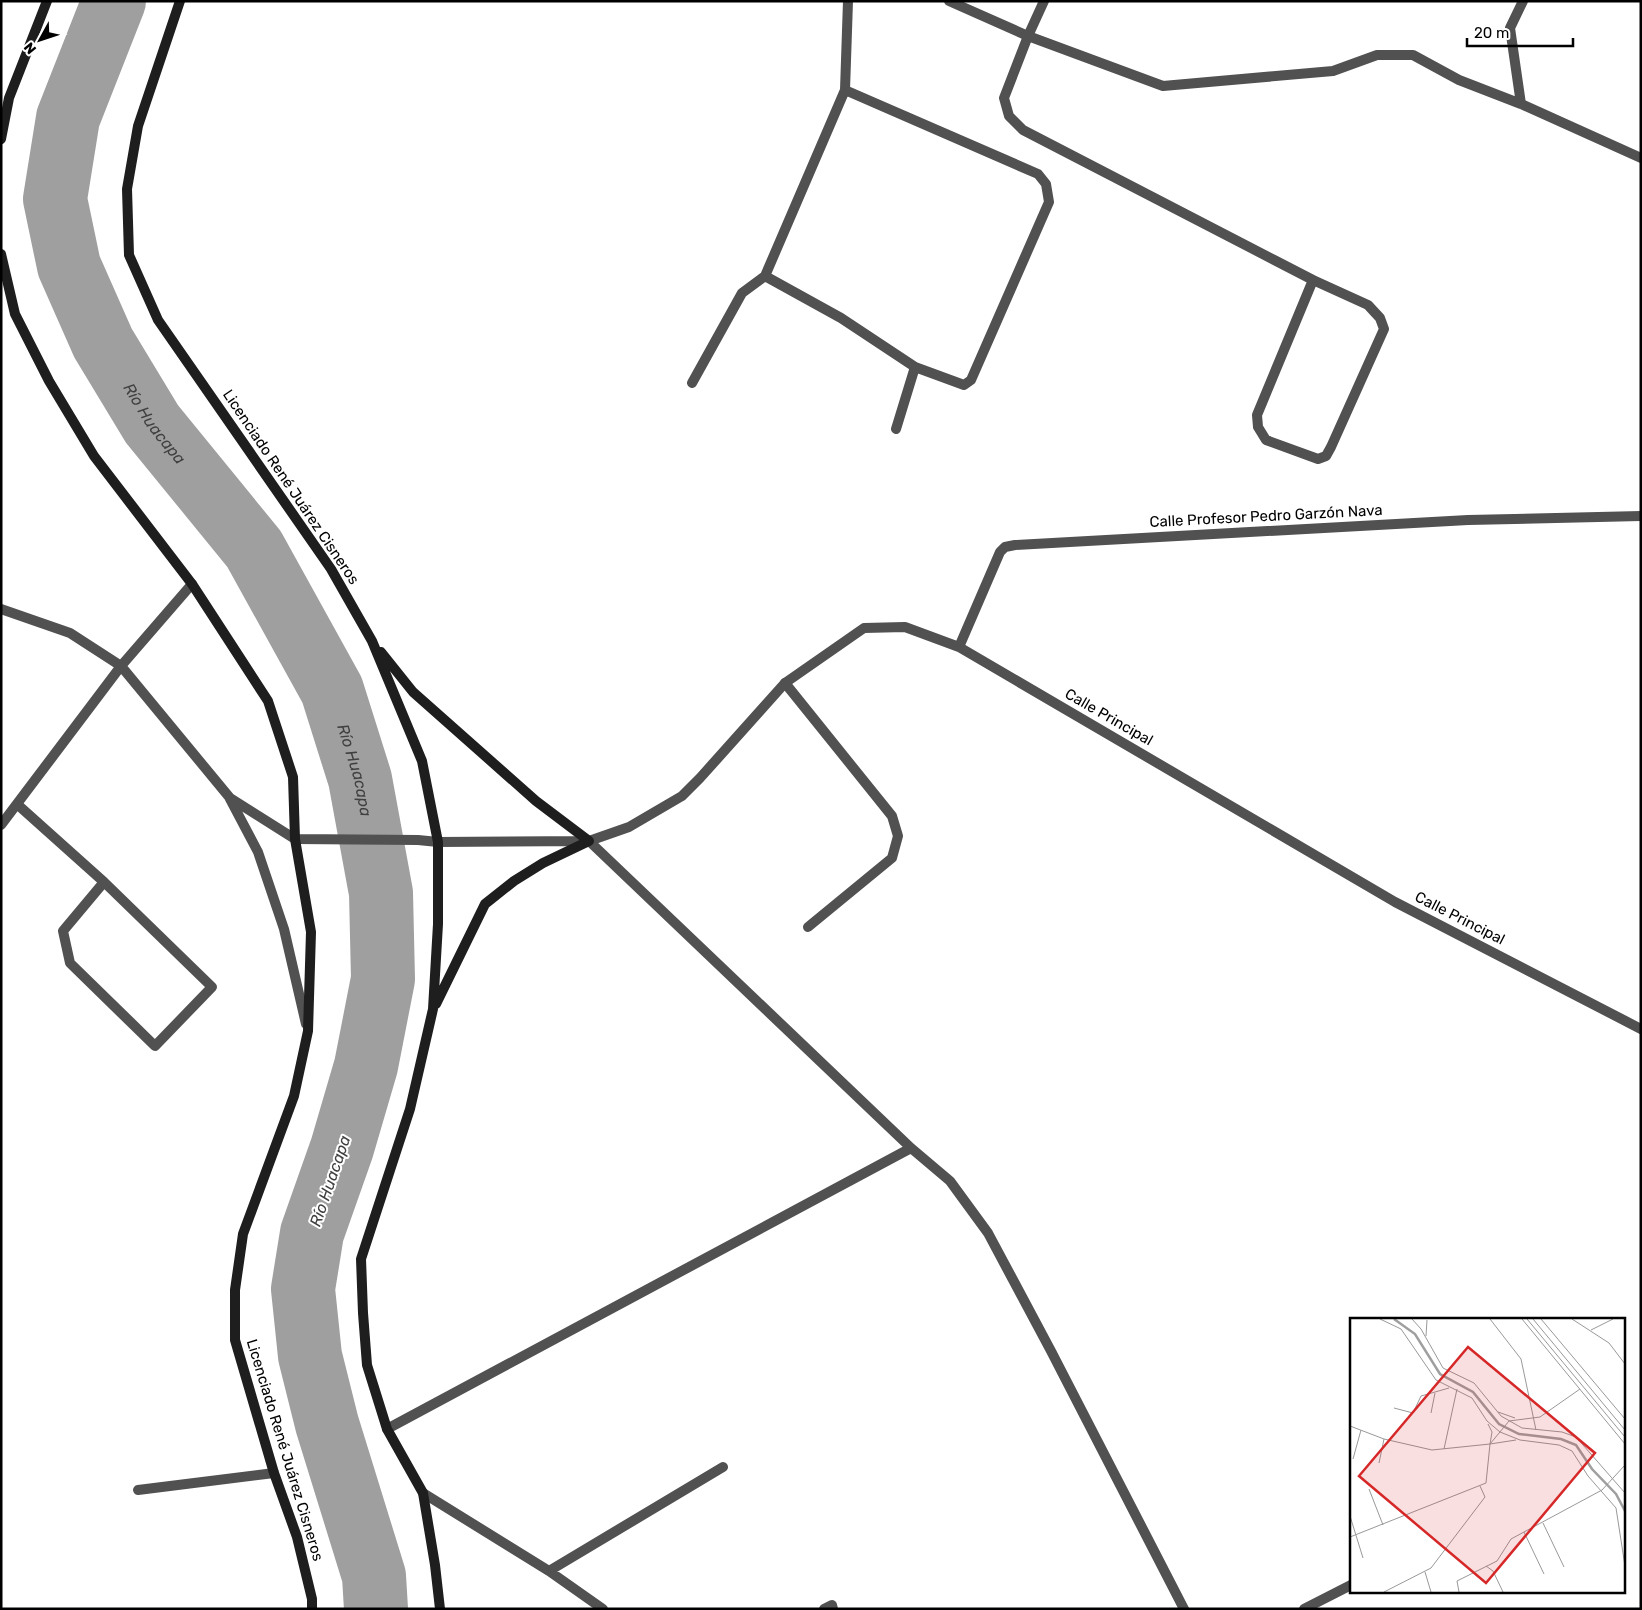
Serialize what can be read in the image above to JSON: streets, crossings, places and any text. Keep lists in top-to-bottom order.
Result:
{
  "streets": {
    "main road": ["Licenciado René Juárez Cisneros"],
    "street": ["Calle Profesor Pedro Garzón Nava", "Calle Principal"]
  },
  "crossings": [
    ["Licenciado René Juárez Cisneros", "Calle Principal"],
    ["Calle Profesor Pedro Garzón Nava", "Calle Principal"]
  ],
  "water": ["Río Huacapa"],
  "scale_bar": "20 m",
  "north": "bottom left"
}
